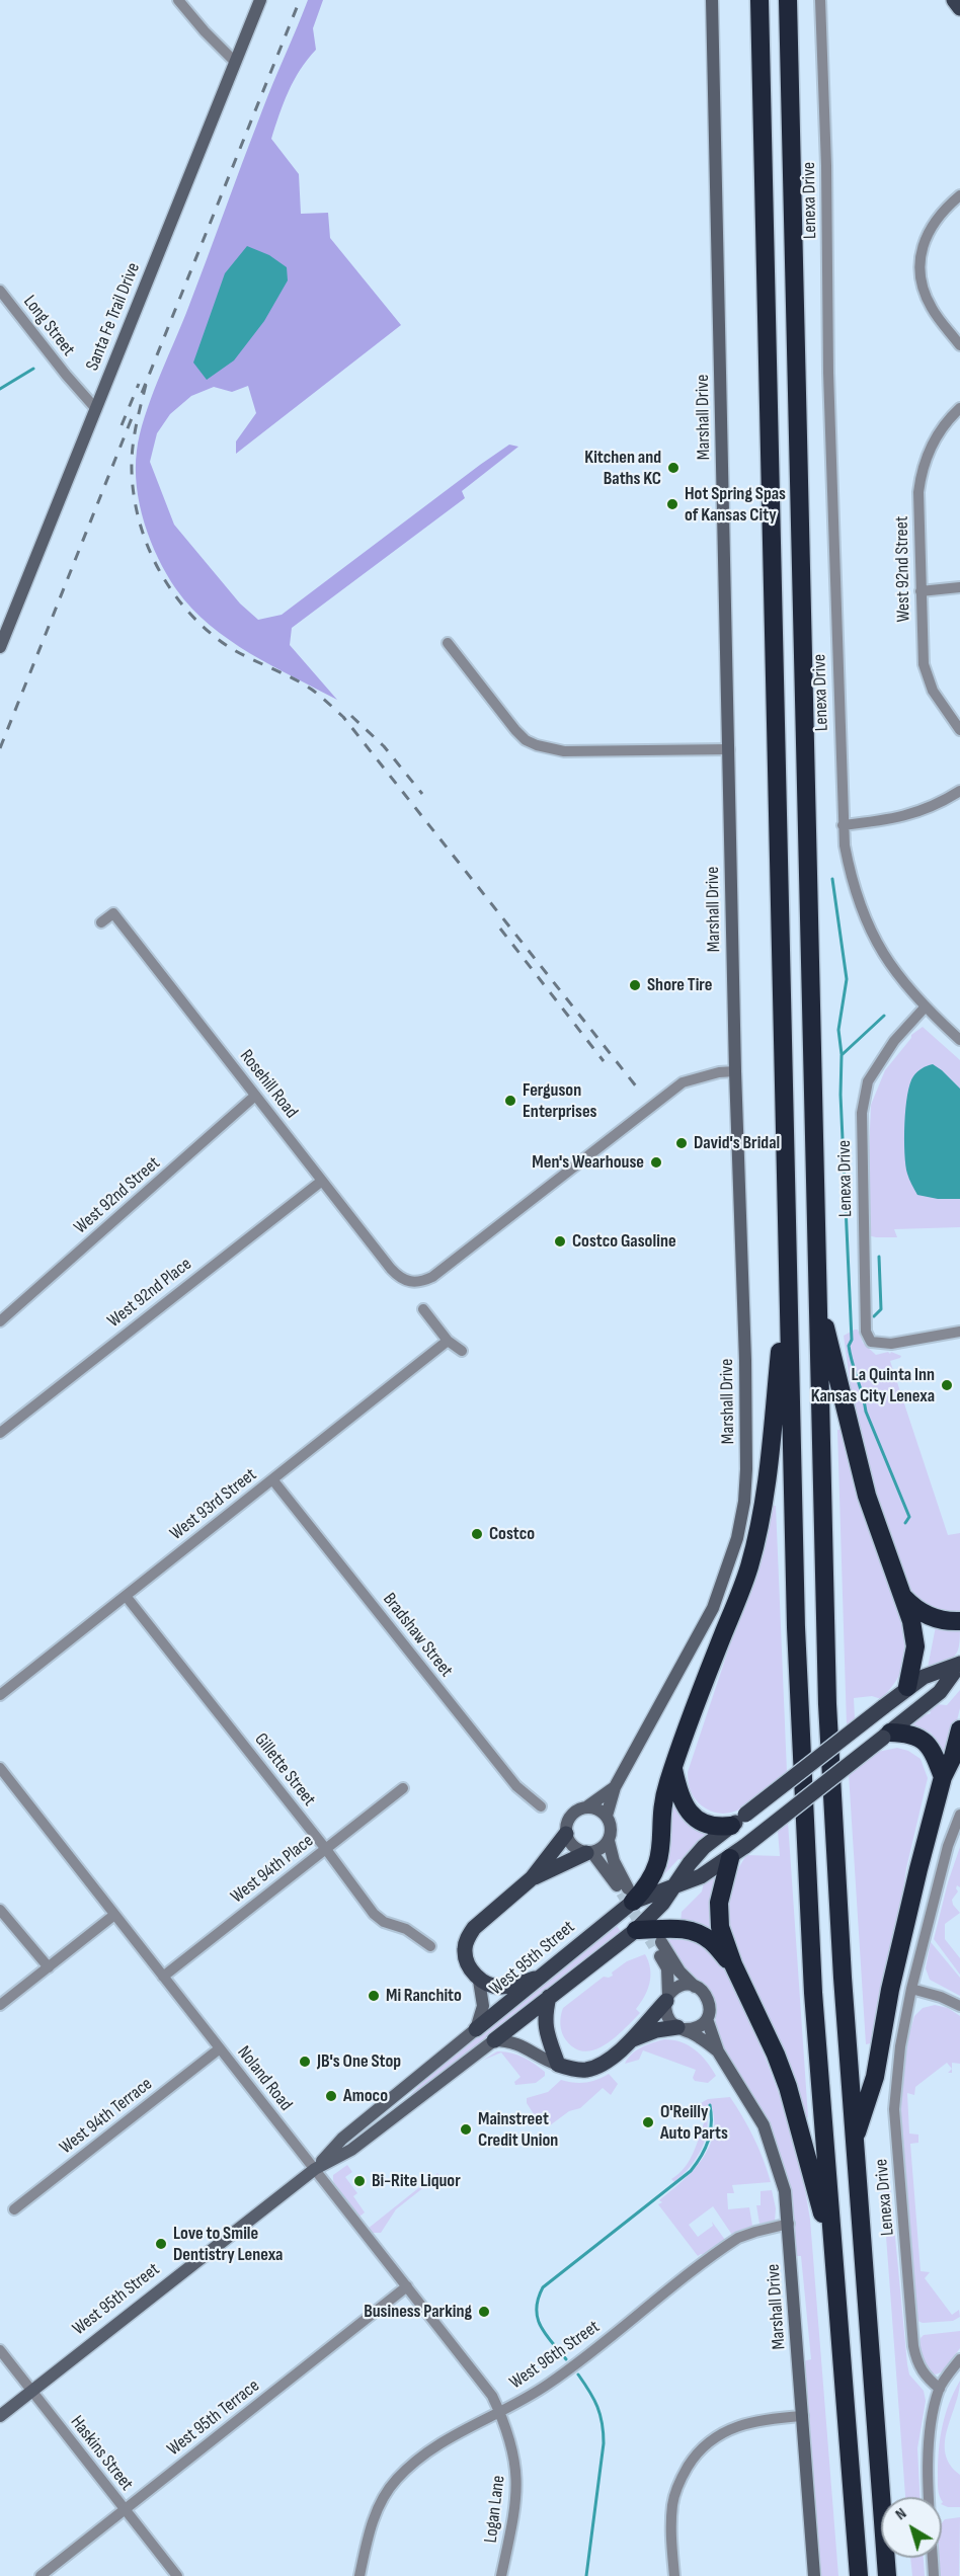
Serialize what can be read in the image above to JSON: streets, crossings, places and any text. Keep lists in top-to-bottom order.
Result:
{
  "streets": {
    "main road": ["West 95th Street"],
    "street": [
      "Lenexa Drive",
      "Santa Fe Trail Drive",
      "Long Street",
      "Marshall Drive",
      "West 92nd Street",
      "Rosehill Road",
      "West 92nd Place",
      "West 93rd Street",
      "Bradshaw Street",
      "Gillette Street",
      "West 94th Place",
      "Noland Road",
      "West 94th Terrace",
      "West 96th Street",
      "West 95th Terrace",
      "Haskins Street",
      "Logan Lane"
    ]
  },
  "crossings": [
    ["Santa Fe Trail Drive", "Long Street"],
    ["Marshall Drive", "Rosehill Road"],
    ["Marshall Drive", "West 96th Street"],
    ["West 92nd Street", "Rosehill Road"],
    ["Rosehill Road", "West 92nd Place"],
    ["West 93rd Street", "Bradshaw Street"],
    ["West 93rd Street", "Gillette Street"],
    ["Gillette Street", "West 94th Place"],
    ["West 94th Place", "Noland Road"],
    ["West 95th Street", "Noland Road"],
    ["West 95th Street", "Haskins Street"],
    ["Noland Road", "West 94th Terrace"],
    ["Noland Road", "West 96th Street"],
    ["Noland Road", "West 95th Terrace"],
    ["Noland Road", "Logan Lane"],
    ["West 96th Street", "Logan Lane"],
    ["West 95th Terrace", "Haskins Street"]
  ],
  "places": [
    "Kitchen and Baths KC",
    "Hot Spring Spas of Kansas City",
    "Shore Tire",
    "Ferguson Enterprises",
    "David's Bridal",
    "Men's Wearhouse",
    "Costco Gasoline",
    "La Quinta Inn Kansas City Lenexa",
    "Costco",
    "Mi Ranchito",
    "JB's One Stop",
    "Amoco",
    "O'Reilly Auto Parts",
    "Mainstreet Credit Union",
    "Bi-Rite Liquor",
    "Love to Smile Dentistry Lenexa",
    "Business Parking"
  ],
  "north": "top left"
}
